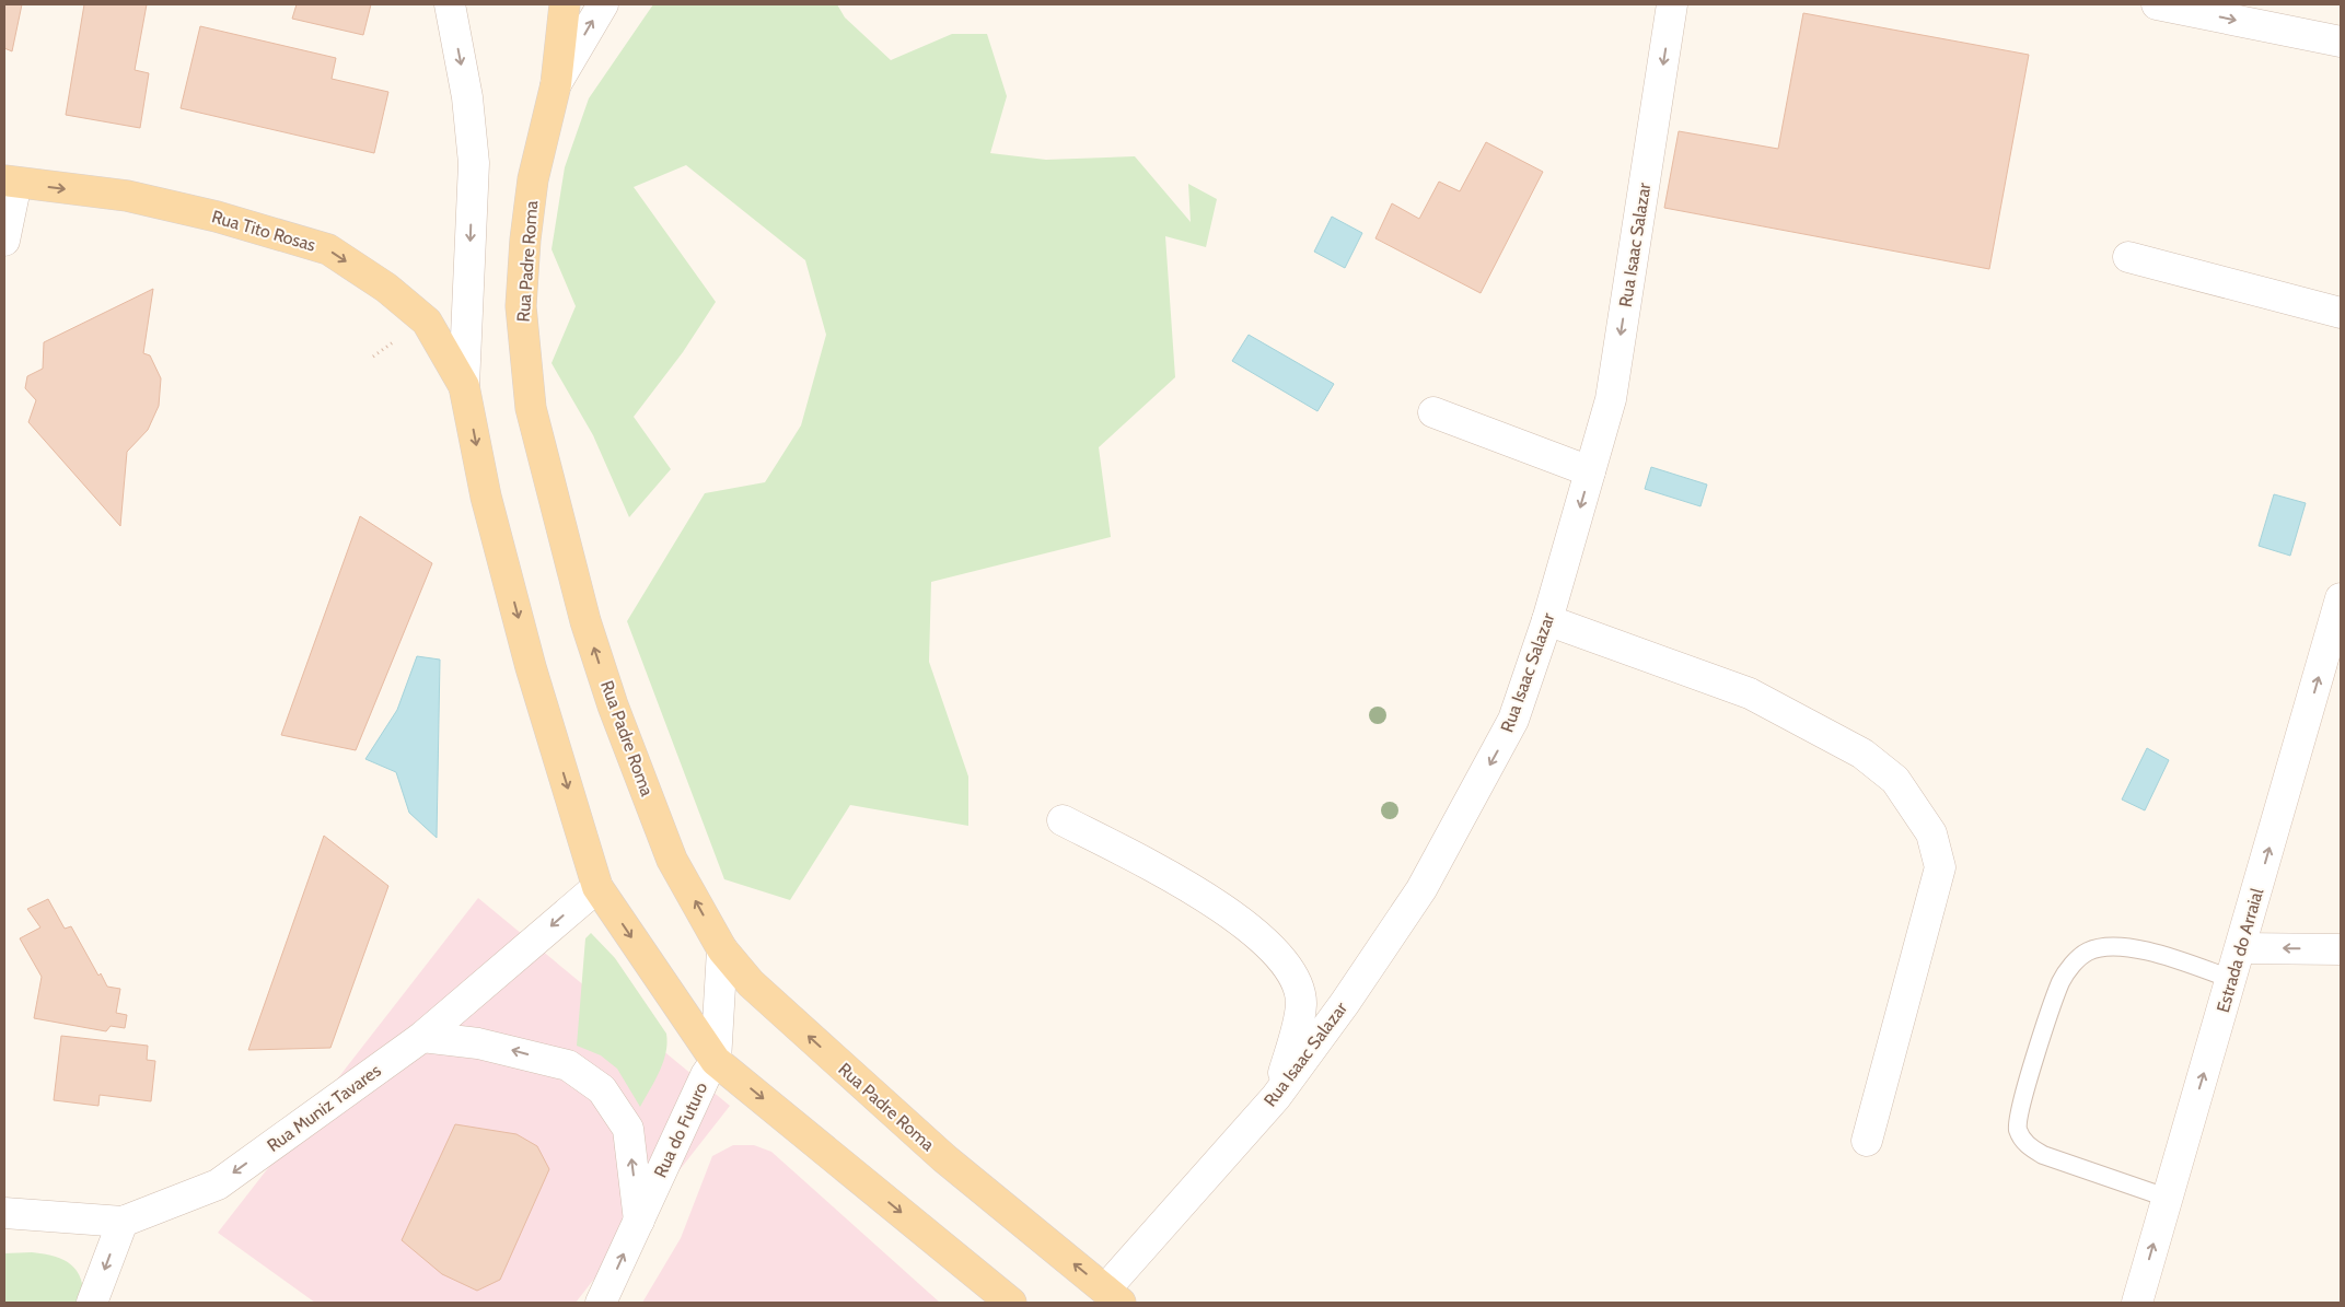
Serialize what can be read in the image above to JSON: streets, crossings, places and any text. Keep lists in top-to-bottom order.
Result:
{
  "streets": {
    "main road": ["Rua Tito Rosas", "Rua Padre Roma"],
    "street": [
      "Rua Isaac Salazar",
      "Estrada do Arraial",
      "Rua Muniz Tavares",
      "Rua do Futuro"
    ]
  },
  "crossings": [
    ["Rua Isaac Salazar", "Rua Padre Roma"],
    ["Rua Padre Roma", "Rua do Futuro"]
  ],
  "one_way": [
    "Rua Tito Rosas",
    "Rua Isaac Salazar",
    "Rua Padre Roma",
    "Estrada do Arraial",
    "Rua Muniz Tavares"
  ]
}
